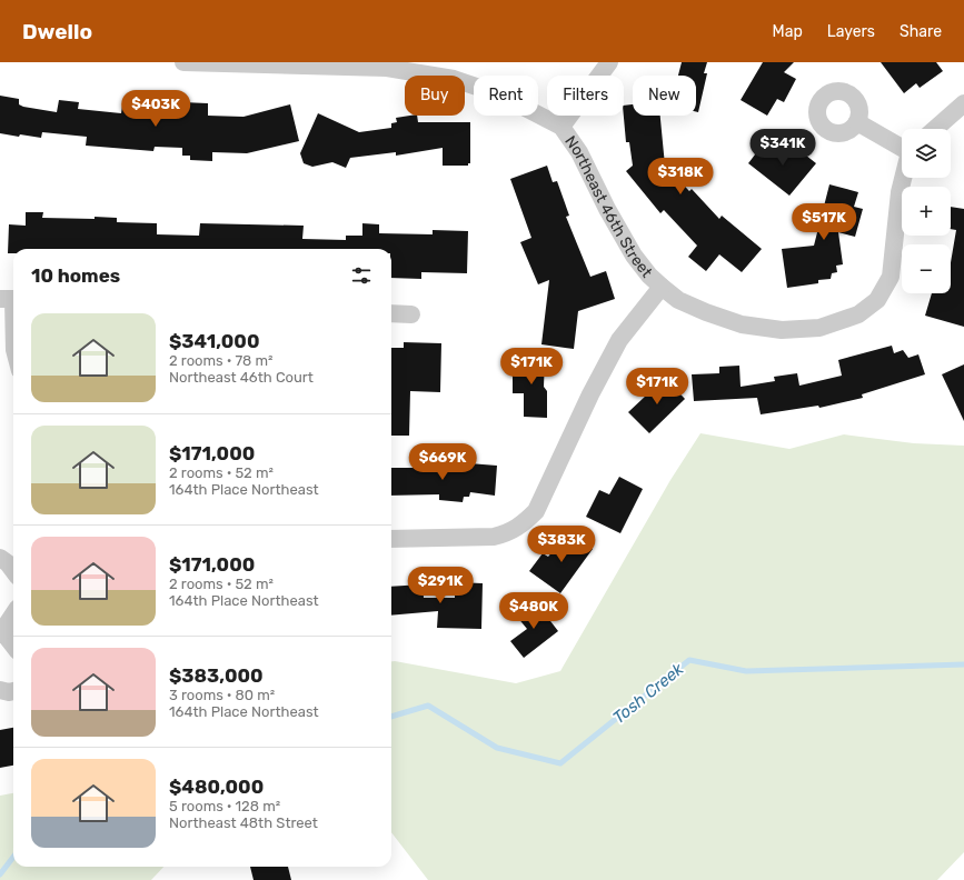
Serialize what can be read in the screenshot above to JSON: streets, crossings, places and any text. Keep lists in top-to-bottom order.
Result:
{
  "streets": {
    "street": ["Northeast 46th Street"]
  },
  "water": ["Tosh Creek"],
  "page": {
    "header": "Dwello",
    "nav": ["Map", "Layers", "Share"],
    "chip": [
      "Buy",
      "Rent",
      "Filters",
      "New"
    ],
    "price": [
      "$403K",
      "$341K",
      "$318K",
      "$517K",
      "$171K",
      "$171K",
      "$669K",
      "$383K",
      "$291K",
      "$480K"
    ],
    "map_buttons": ["+", "−"],
    "heading": "10 homes",
    "list": [
      {
        "name": "$341,000",
        "note": "2 rooms · 78 m² · Northeast 46th Court"
      },
      {
        "name": "$171,000",
        "note": "2 rooms · 52 m² · 164th Place Northeast"
      },
      {
        "name": "$171,000",
        "note": "2 rooms · 52 m² · 164th Place Northeast"
      },
      {
        "name": "$383,000",
        "note": "3 rooms · 80 m² · 164th Place Northeast"
      },
      {
        "name": "$480,000",
        "note": "5 rooms · 128 m² · Northeast 48th Street"
      }
    ]
  }
}
